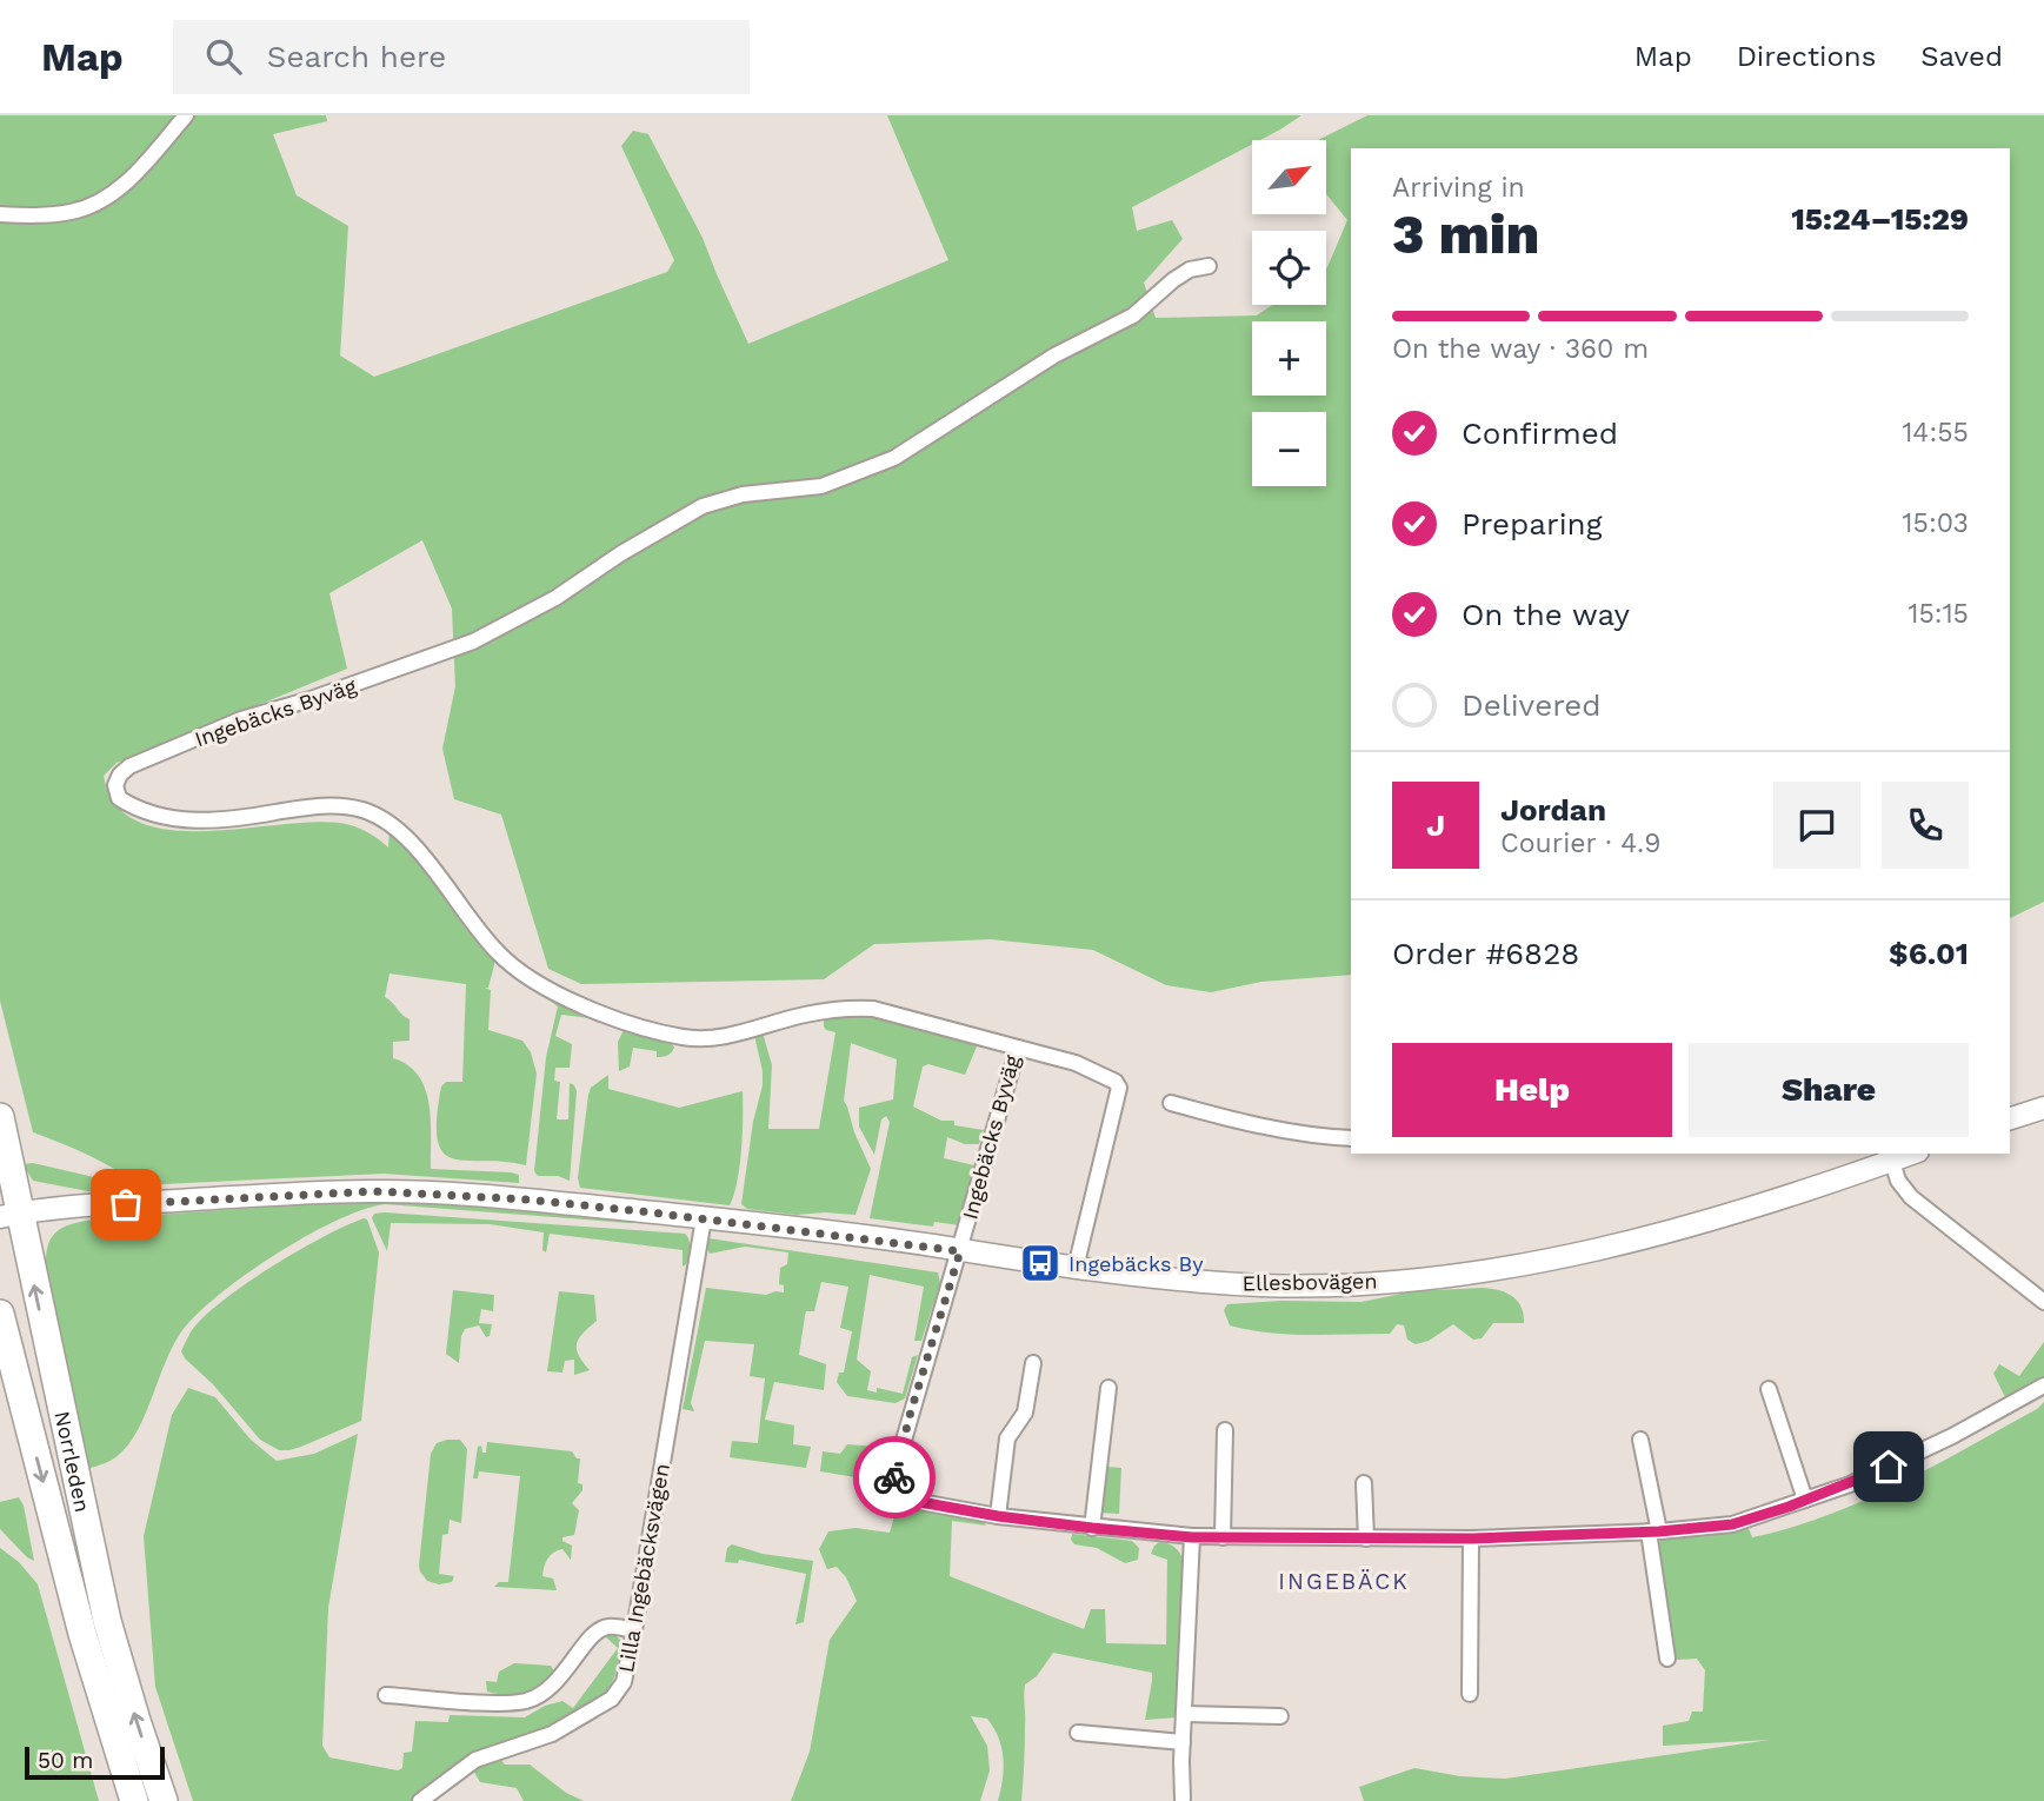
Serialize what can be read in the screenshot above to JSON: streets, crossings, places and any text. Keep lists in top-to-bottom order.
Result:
{
  "streets": {
    "highway": ["Norrleden"],
    "main road": ["Ellesbovägen"],
    "street": ["Ingebäcks Byväg", "Lilla Ingebäcksvägen"]
  },
  "crossings": [
    ["Ingebäcks Byväg", "Ellesbovägen"],
    ["Ellesbovägen", "Norrleden"],
    ["Ellesbovägen", "Lilla Ingebäcksvägen"]
  ],
  "districts": ["INGEBÄCK"],
  "places": {
    "bus stop": ["Ingebäcks By"]
  },
  "scale_bar": "50 m",
  "north": "top right",
  "page": {
    "header": "Map",
    "search": "Search here",
    "nav": ["Map", "Directions", "Saved"],
    "map_buttons": ["+", "−"],
    "heading": ["3 min", "Arriving in", "15:24–15:29"],
    "panel": [
      "Jordan",
      "Courier · 4.9",
      "Order #6828",
      "$6.01"
    ],
    "bar": "On the way · 360 m",
    "list": [
      ["Confirmed", "14:55"],
      ["Preparing", "15:03"],
      ["On the way", "15:15"],
      "Delivered"
    ],
    "round": "J",
    "buttons": ["Help", "Share"],
    "scale": "50 m"
  }
}
